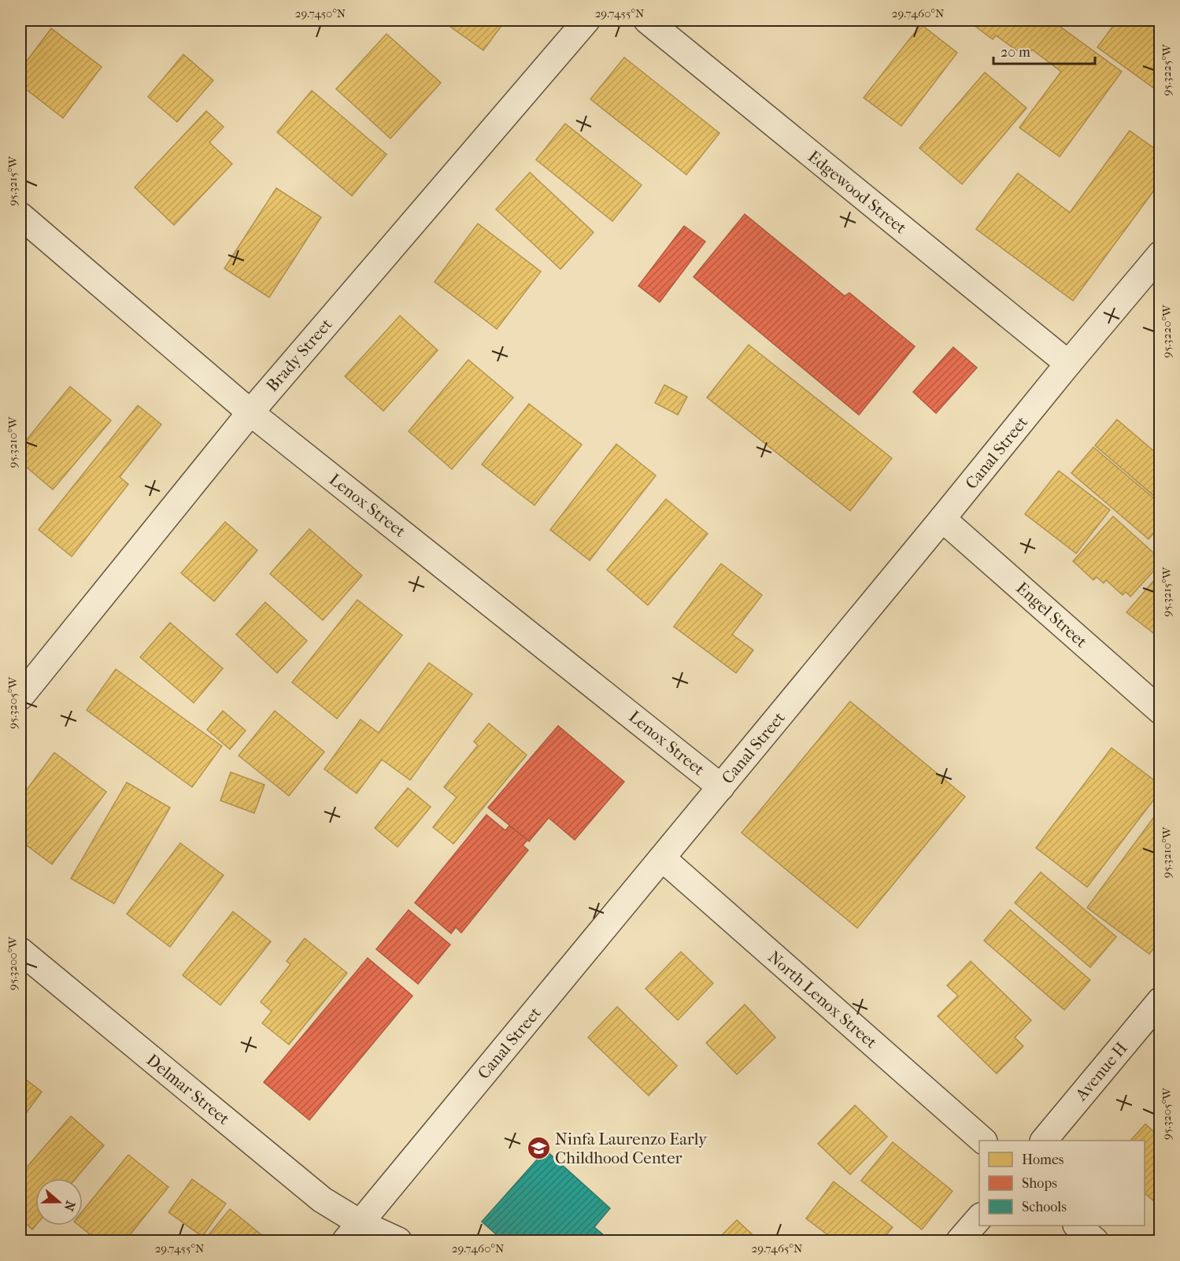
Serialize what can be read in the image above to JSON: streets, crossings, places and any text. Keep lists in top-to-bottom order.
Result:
{
  "streets": {
    "street": [
      "Edgewood Street",
      "Brady Street",
      "Canal Street",
      "Lenox Street",
      "Engel Street",
      "North Lenox Street",
      "Avenue H",
      "Delmar Street"
    ]
  },
  "crossings": [
    ["Edgewood Street", "Canal Street"],
    ["Brady Street", "Lenox Street"],
    ["Canal Street", "Lenox Street"],
    ["Canal Street", "Engel Street"],
    ["Canal Street", "North Lenox Street"],
    ["Canal Street", "Delmar Street"]
  ],
  "places": {
    "school or university": ["Ninfa Laurenzo Early Childhood Center"]
  },
  "legend": ["Homes", "Shops", "Schools"],
  "scale_bar": "20 m",
  "north": "right",
  "coordinates": [
    "29.7450°N",
    "29.7455°N",
    "29.7460°N",
    "95.3225°W",
    "95.3215°W",
    "95.3220°W",
    "95.3210°W",
    "95.3205°W",
    "95.3200°W",
    "29.7465°N"
  ]
}
